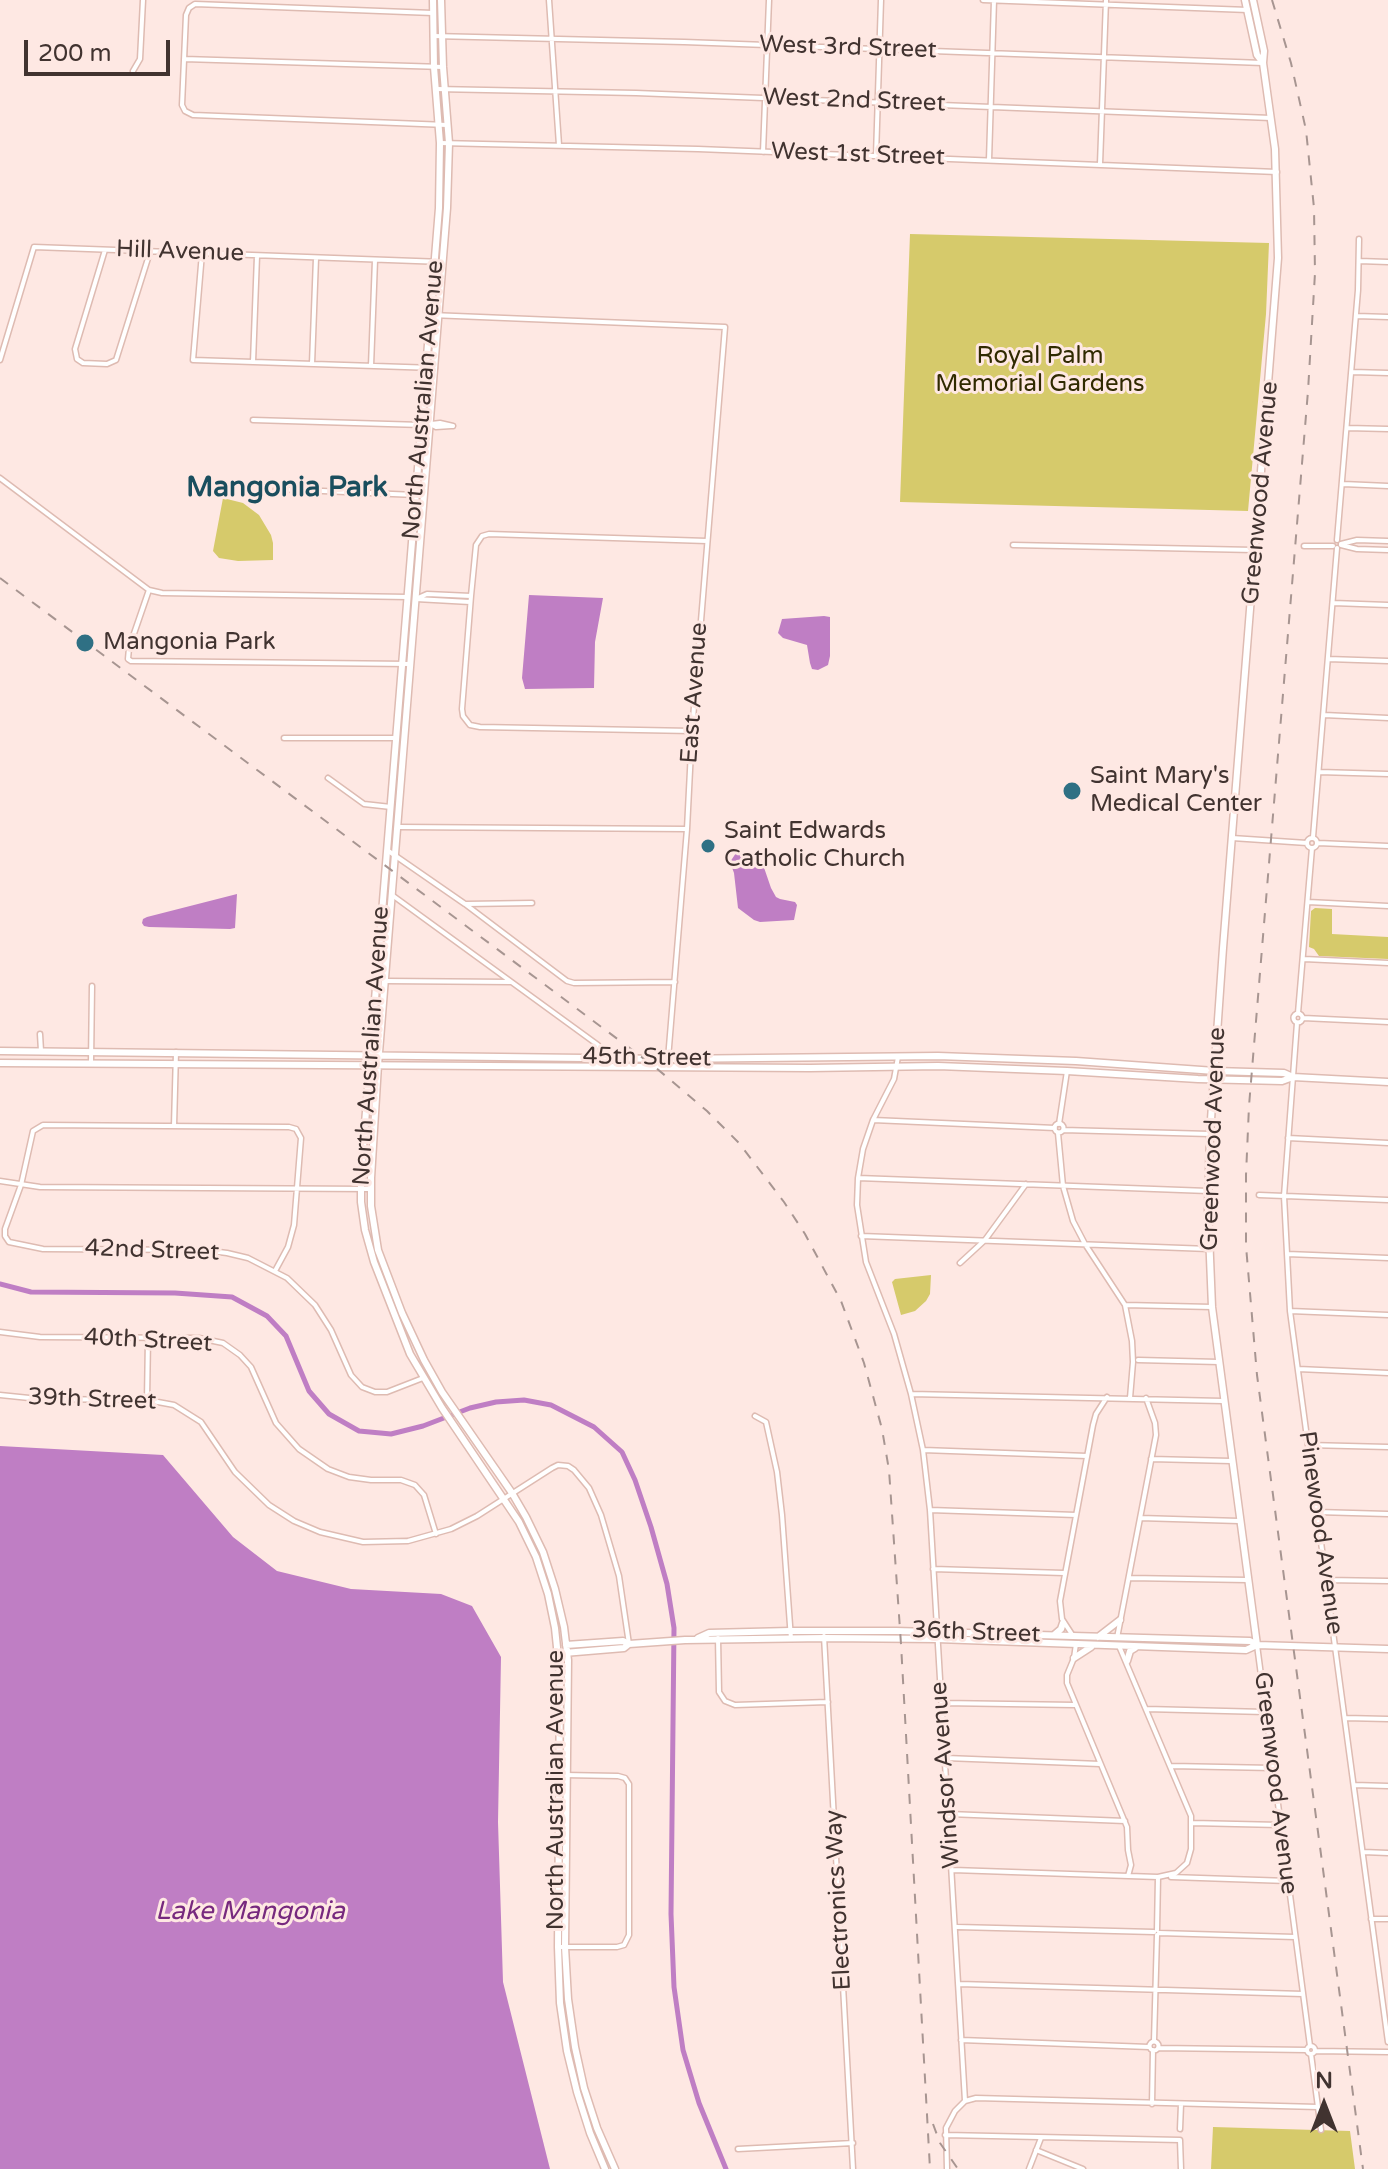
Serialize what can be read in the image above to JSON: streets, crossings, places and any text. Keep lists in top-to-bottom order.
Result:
{
  "streets": {
    "main road": [
      "North Australian Avenue",
      "Greenwood Avenue",
      "45th Street",
      "36th Street"
    ],
    "street": [
      "West 3rd Street",
      "West 2nd Street",
      "West 1st Street",
      "Hill Avenue",
      "East Avenue",
      "42nd Street",
      "40th Street",
      "39th Street",
      "Pinewood Avenue",
      "Windsor Avenue",
      "Electronics Way"
    ]
  },
  "crossings": [
    ["West 3rd Street", "Greenwood Avenue"],
    ["West 2nd Street", "Greenwood Avenue"],
    ["West 1st Street", "Greenwood Avenue"],
    ["Hill Avenue", "North Australian Avenue"],
    ["North Australian Avenue", "East Avenue"],
    ["North Australian Avenue", "45th Street"],
    ["North Australian Avenue", "42nd Street"],
    ["North Australian Avenue", "39th Street"],
    ["North Australian Avenue", "36th Street"],
    ["Greenwood Avenue", "45th Street"],
    ["Greenwood Avenue", "36th Street"],
    ["East Avenue", "45th Street"],
    ["45th Street", "Pinewood Avenue"],
    ["45th Street", "Windsor Avenue"],
    ["40th Street", "39th Street"],
    ["39th Street", "36th Street"],
    ["Pinewood Avenue", "36th Street"],
    ["36th Street", "Windsor Avenue"],
    ["36th Street", "Electronics Way"]
  ],
  "districts": ["Mangonia Park"],
  "water": ["Lake Mangonia"],
  "parks": ["Royal Palm Memorial Gardens"],
  "places": ["Mangonia Park", "Saint Mary's Medical Center", "Saint Edwards Catholic Church"],
  "scale_bar": "200 m",
  "north": "top"
}
